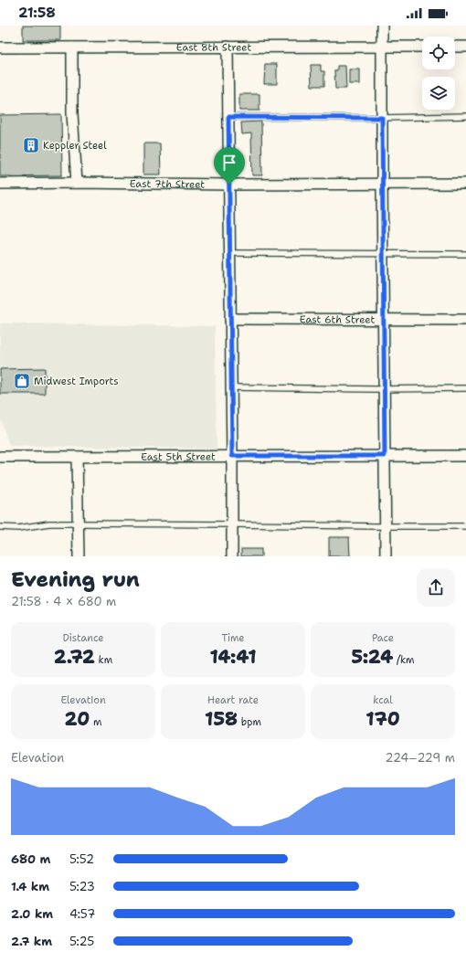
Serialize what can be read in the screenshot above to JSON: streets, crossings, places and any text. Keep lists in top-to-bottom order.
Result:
{
  "streets": {
    "street": [
      "East 8th Street",
      "East 7th Street",
      "East 6th Street",
      "East 5th Street"
    ]
  },
  "places": {
    "building": ["Keppler Steel"],
    "shop": ["Midwest Imports"]
  },
  "page": {
    "status": "21:58",
    "heading": ["Evening run", "21:58 · 4 × 680 m"],
    "stats": [
      ["Distance", "2.72 km"],
      ["Time", "14:41"],
      ["Pace", "5:24 /km"],
      ["Elevation", "20 m"],
      ["Heart rate", "158 bpm"],
      ["kcal", "170"]
    ],
    "chart": ["Elevation", "224–229 m"],
    "list": [
      {
        "name": "680 m",
        "note": "5:52"
      },
      {
        "name": "1.4 km",
        "note": "5:23"
      },
      {
        "name": "2.0 km",
        "note": "4:57"
      },
      {
        "name": "2.7 km",
        "note": "5:25"
      }
    ]
  }
}
